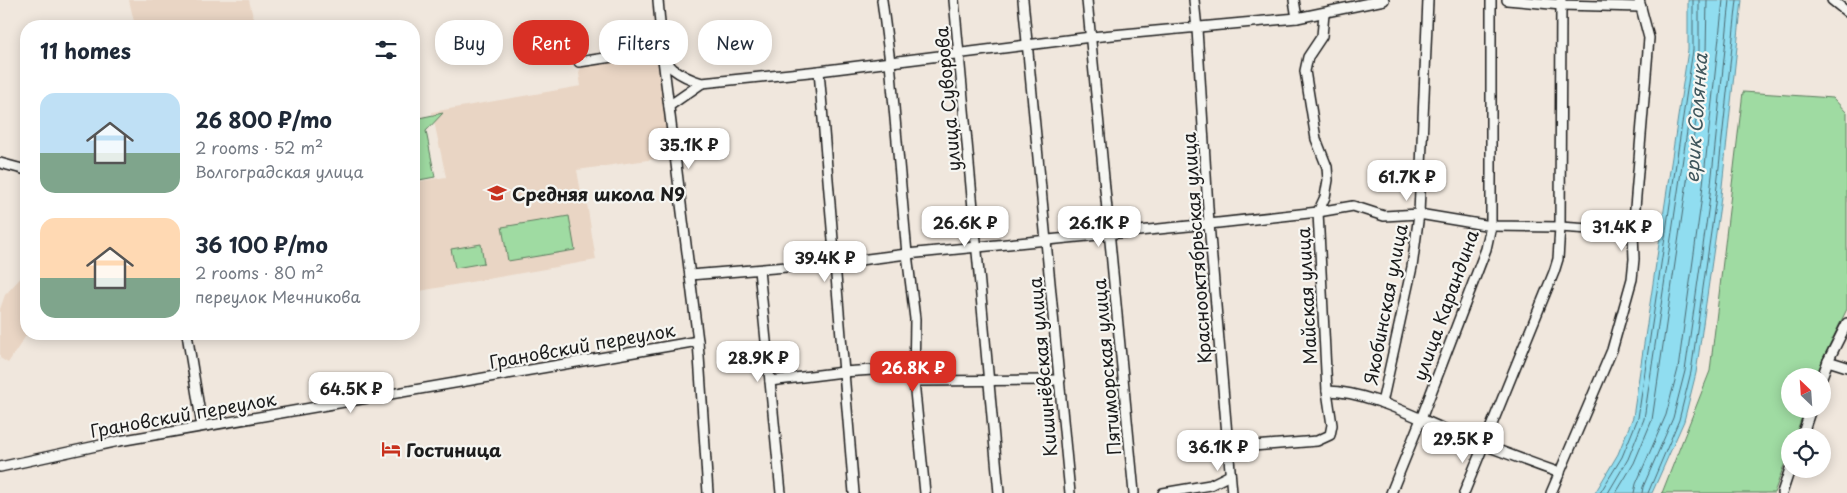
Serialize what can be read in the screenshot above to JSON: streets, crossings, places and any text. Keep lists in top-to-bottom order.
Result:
{
  "streets": {
    "street": [
      "улица Суворова",
      "Краснооктябрьская улица",
      "Майская улица",
      "Якобинская улица",
      "улица Карандина",
      "Грановский переулок",
      "Кишинёвская улица",
      "Пятиморская улица"
    ]
  },
  "crossings": [
    ["Краснооктябрьская улица", "Майская улица"]
  ],
  "water": ["ерик Солянка"],
  "places": {
    "school or university": ["Средняя школа N9"],
    "hotel": ["Гостиница"]
  },
  "north": "top left",
  "page": {
    "chip": [
      "Buy",
      "Rent",
      "Filters",
      "New"
    ],
    "heading": "11 homes",
    "list": [
      {
        "name": "26 800 ₽/mo",
        "note": "2 rooms · 52 m² · Волгоградская улица"
      },
      {
        "name": "36 100 ₽/mo",
        "note": "2 rooms · 80 m² · переулок Мечникова"
      }
    ],
    "price": [
      "35.1K ₽",
      "61.7K ₽",
      "26.6K ₽",
      "26.1K ₽",
      "31.4K ₽",
      "39.4K ₽",
      "28.9K ₽",
      "26.8K ₽",
      "64.5K ₽",
      "29.5K ₽",
      "36.1K ₽"
    ]
  }
}
